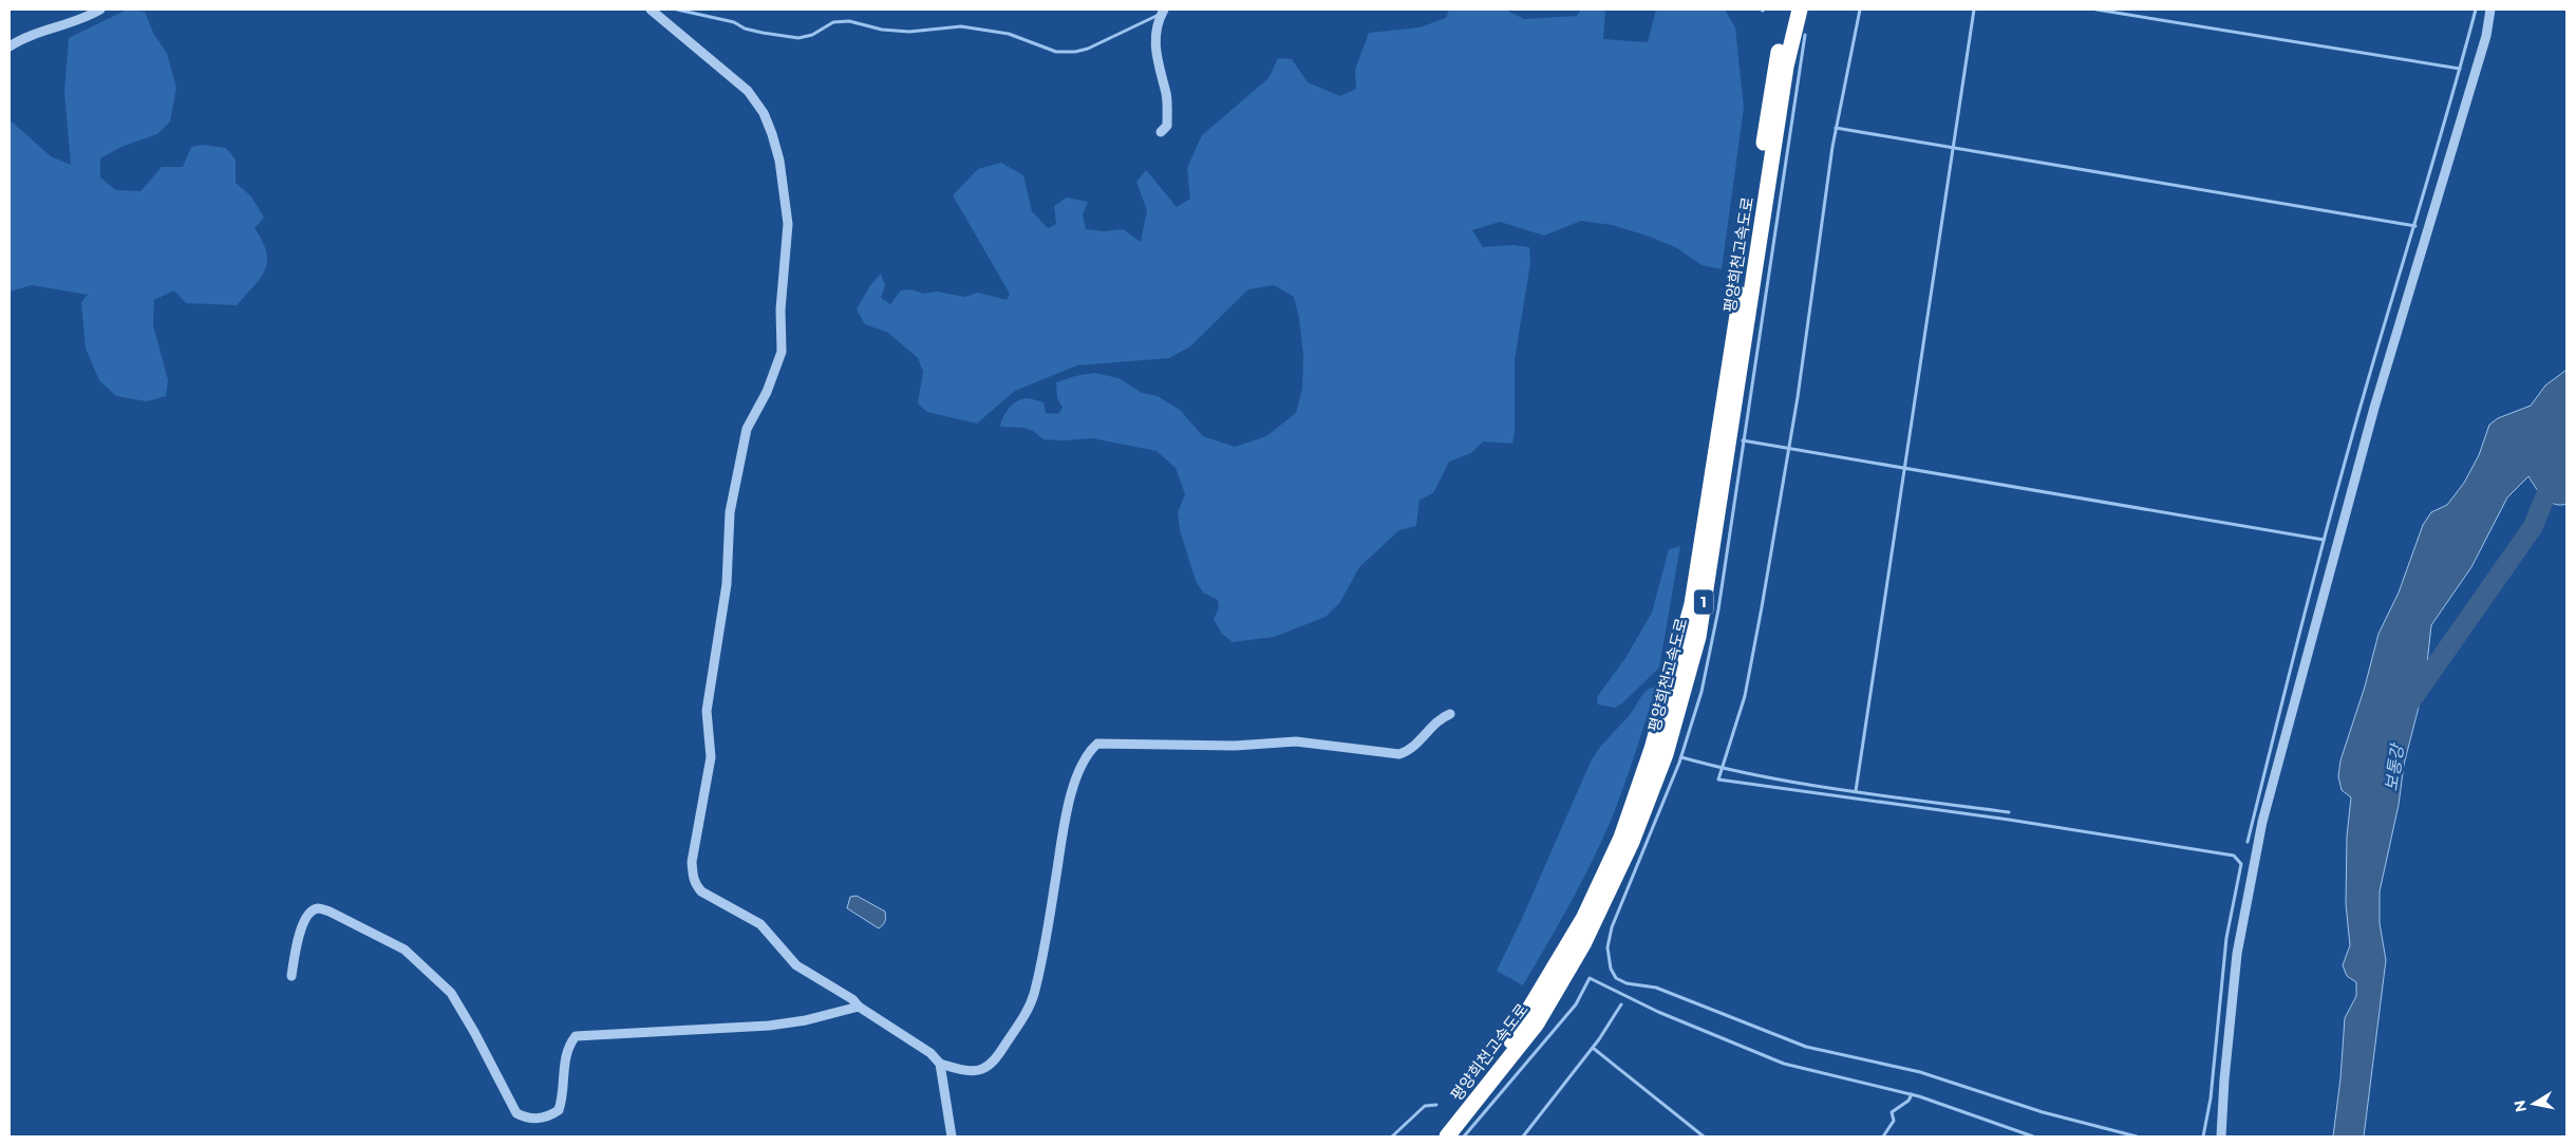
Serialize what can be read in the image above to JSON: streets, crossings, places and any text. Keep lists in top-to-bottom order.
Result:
{
  "streets": {
    "highway": ["평양희천고속도로", "1"]
  },
  "water": ["보통강"],
  "north": "left"
}
